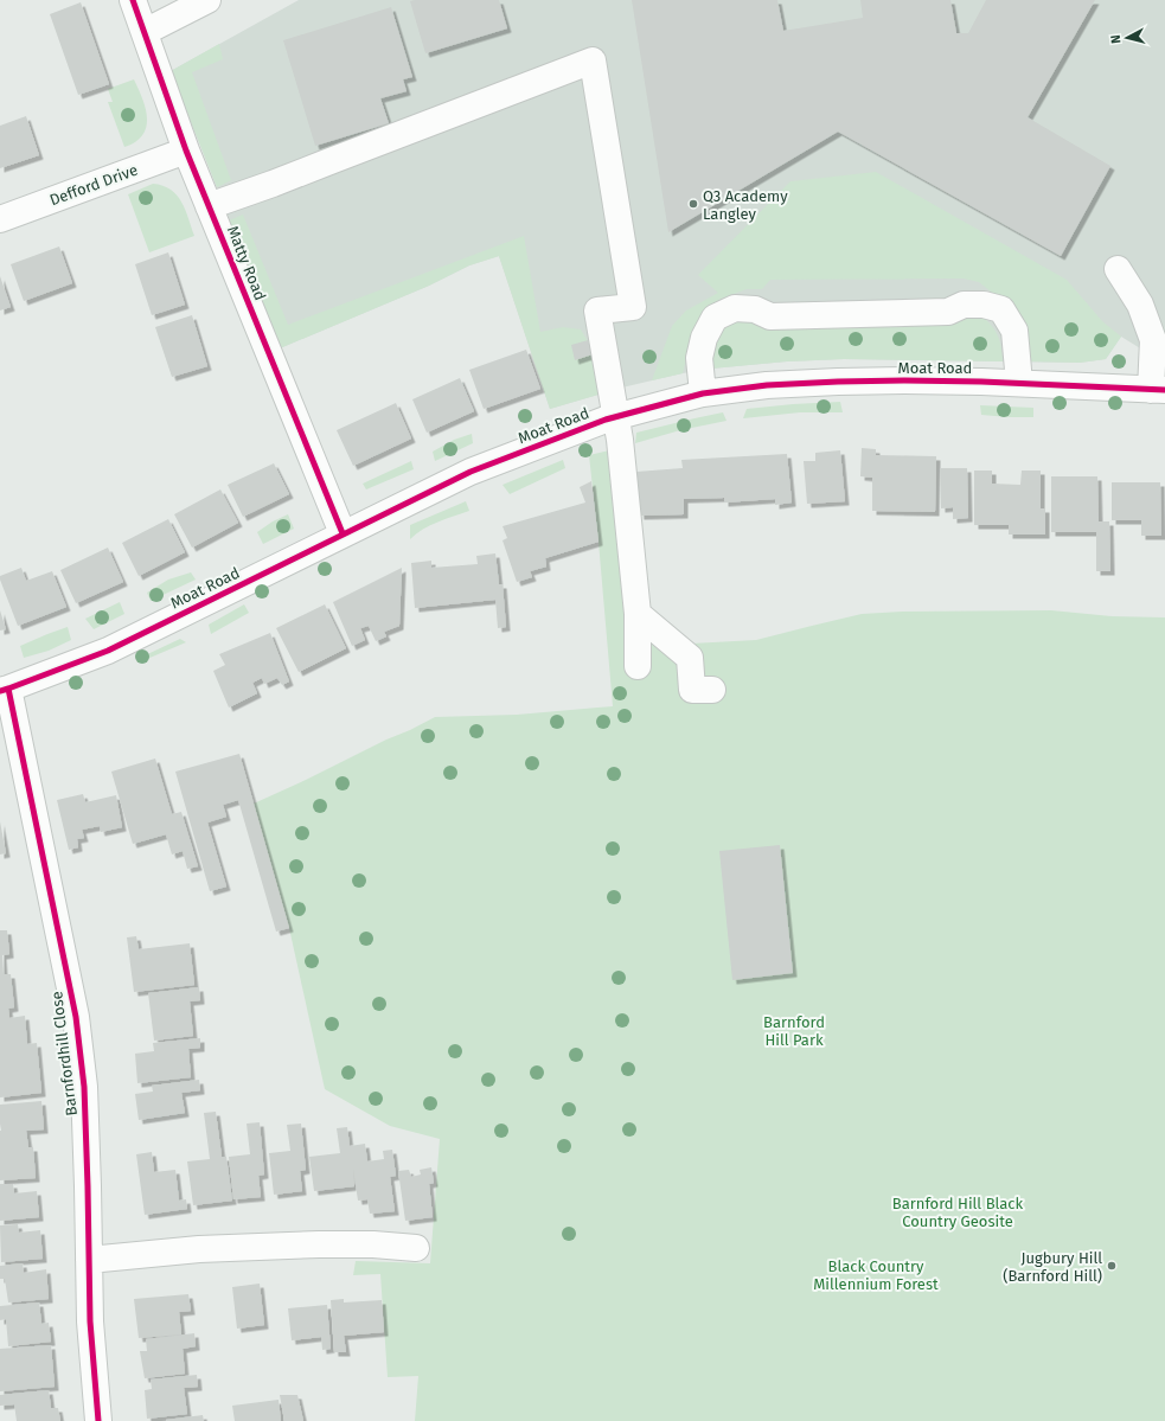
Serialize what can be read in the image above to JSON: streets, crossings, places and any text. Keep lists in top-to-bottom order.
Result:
{
  "streets": {
    "street": [
      "Defford Drive",
      "Matty Road",
      "Moat Road",
      "Barnfordhill Close"
    ]
  },
  "crossings": [
    ["Defford Drive", "Matty Road"],
    ["Matty Road", "Moat Road"],
    ["Moat Road", "Barnfordhill Close"]
  ],
  "parks": ["Barnford Hill Park", "Barnford Hill Black Country Geosite", "Black Country Millennium Forest"],
  "places": ["Q3 Academy Langley", "Jugbury Hill (Barnford Hill)"],
  "north": "left"
}
